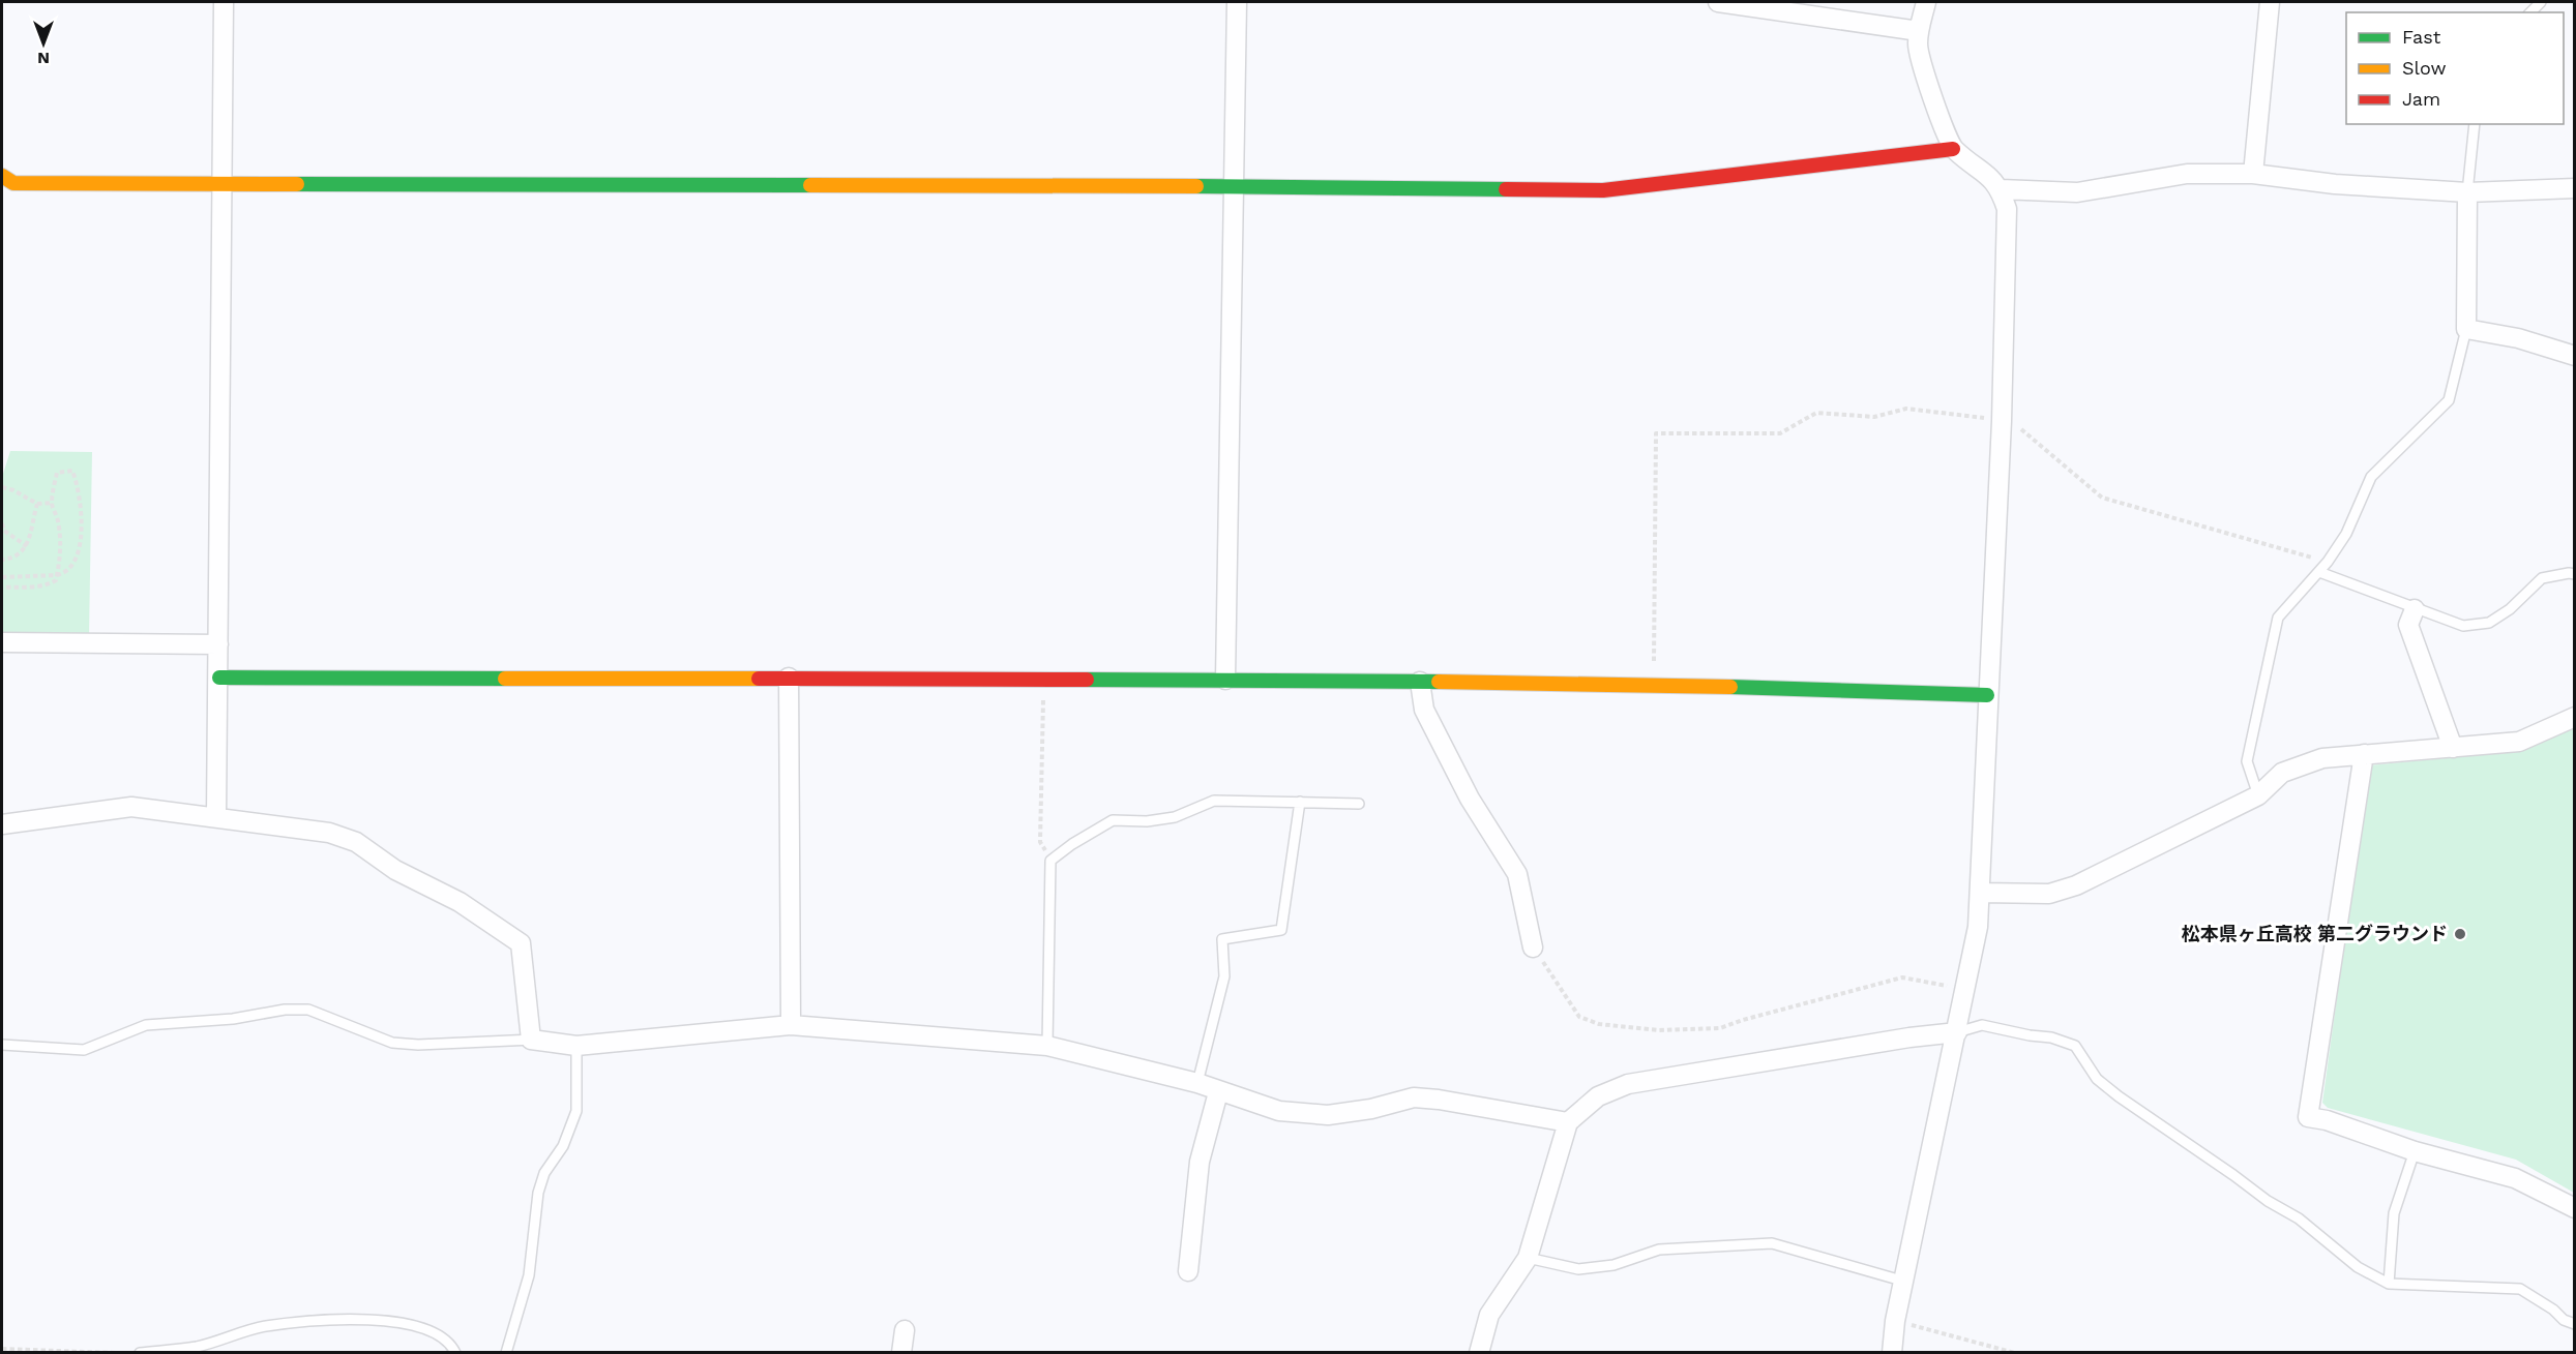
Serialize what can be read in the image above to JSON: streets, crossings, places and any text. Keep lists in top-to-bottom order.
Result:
{
  "places": ["松本県ヶ丘高校 第二グラウンド"],
  "legend": ["Fast", "Slow", "Jam"],
  "north": "bottom"
}
